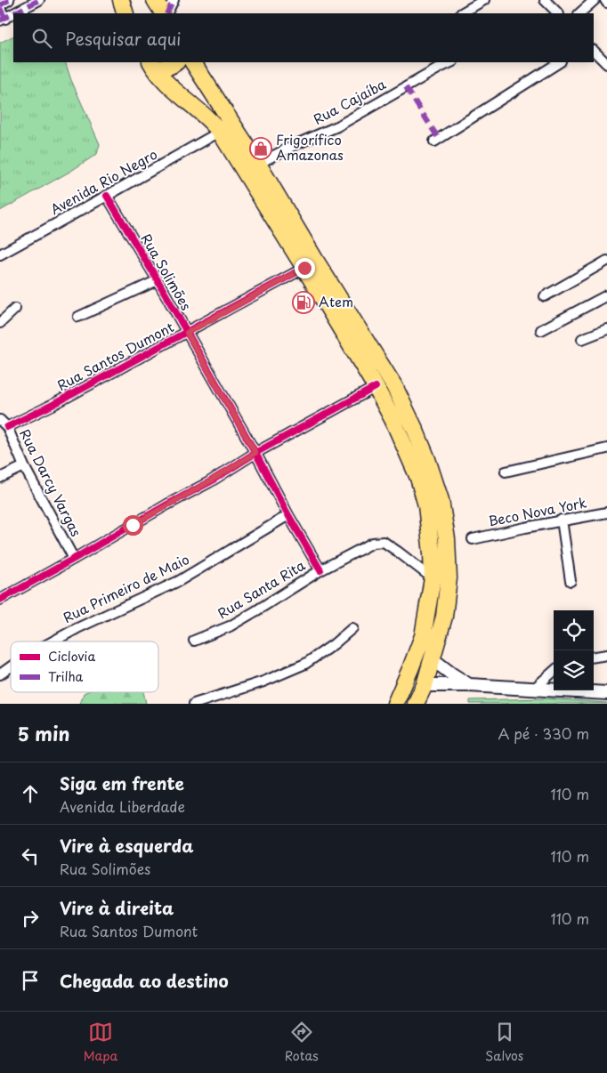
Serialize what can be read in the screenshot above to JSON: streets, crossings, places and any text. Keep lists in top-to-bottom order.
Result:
{
  "streets": {
    "street": [
      "Rua Cajaíba",
      "Avenida Rio Negro",
      "Rua Solimões",
      "Rua Santos Dumont",
      "Rua Darcy Vargas",
      "Beco Nova York",
      "Rua Primeiro de Maio",
      "Rua Santa Rita"
    ]
  },
  "crossings": [
    ["Avenida Rio Negro", "Rua Solimões"],
    ["Rua Solimões", "Rua Santos Dumont"],
    ["Rua Solimões", "Rua Primeiro de Maio"],
    ["Rua Solimões", "Rua Santa Rita"],
    ["Rua Santos Dumont", "Rua Darcy Vargas"]
  ],
  "places": {
    "shop": ["Frigorífico Amazonas"],
    "fuel station": ["Atem"]
  },
  "legend": ["Ciclovia", "Trilha"],
  "page": {
    "search": "Pesquisar aqui",
    "heading": ["5 min", "A pé · 330 m"],
    "list": [
      ["Siga em frente", "Avenida Liberdade", "110 m"],
      ["Vire à esquerda", "Rua Solimões", "110 m"],
      ["Vire à direita", "Rua Santos Dumont", "110 m"],
      "Chegada ao destino"
    ],
    "nav": ["Mapa", "Rotas", "Salvos"]
  }
}
